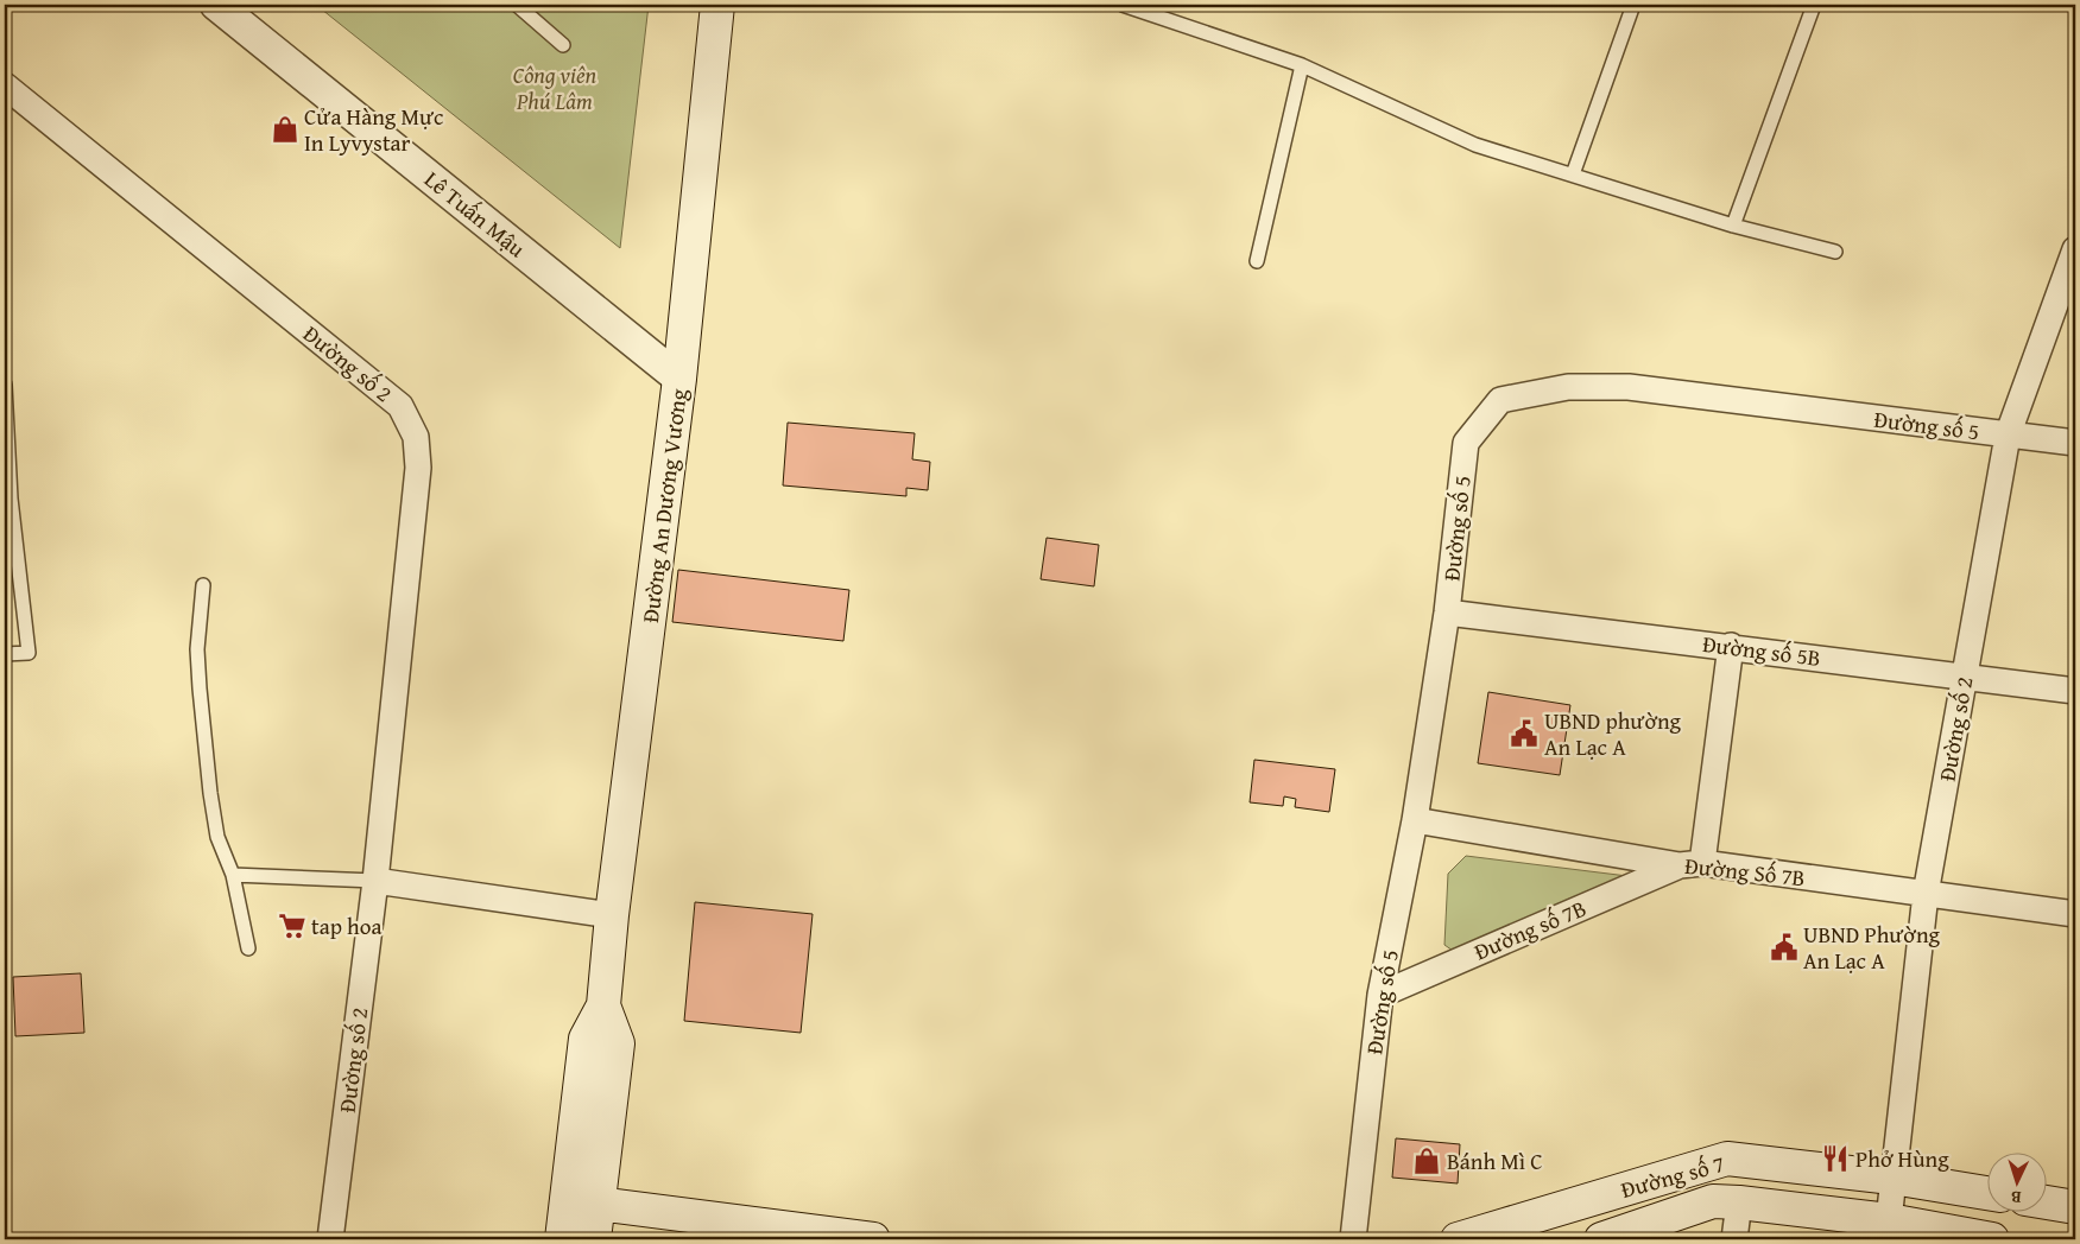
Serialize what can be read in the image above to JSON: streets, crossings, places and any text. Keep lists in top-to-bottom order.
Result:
{
  "streets": {
    "main road": ["Đường An Dương Vương", "Đường số 7"],
    "street": [
      "Lê Tuấn Mậu",
      "Đường số 2",
      "Đường số 5",
      "Đường số 5B",
      "Đường Số 7B",
      "Đường số 7B"
    ]
  },
  "crossings": [
    ["Lê Tuấn Mậu", "Đường An Dương Vương"],
    ["Đường số 2", "Đường số 5"],
    ["Đường số 2", "Đường số 5B"],
    ["Đường số 2", "Đường Số 7B"],
    ["Đường số 2", "Đường số 7"],
    ["Đường số 5", "Đường số 5B"],
    ["Đường số 5", "Đường Số 7B"],
    ["Đường số 5", "Đường số 7B"],
    ["Đường Số 7B", "Đường số 7B"]
  ],
  "parks": ["Công viên Phú Lâm"],
  "places": {
    "shop": ["Cửa Hàng Mực In Lyvystar", "Bánh Mì C"],
    "public building": ["UBND phường An Lạc A", "UBND Phường An Lạc A"],
    "supermarket": ["tap hoa"],
    "restaurant": ["Phở Hùng"]
  },
  "north": "bottom"
}
